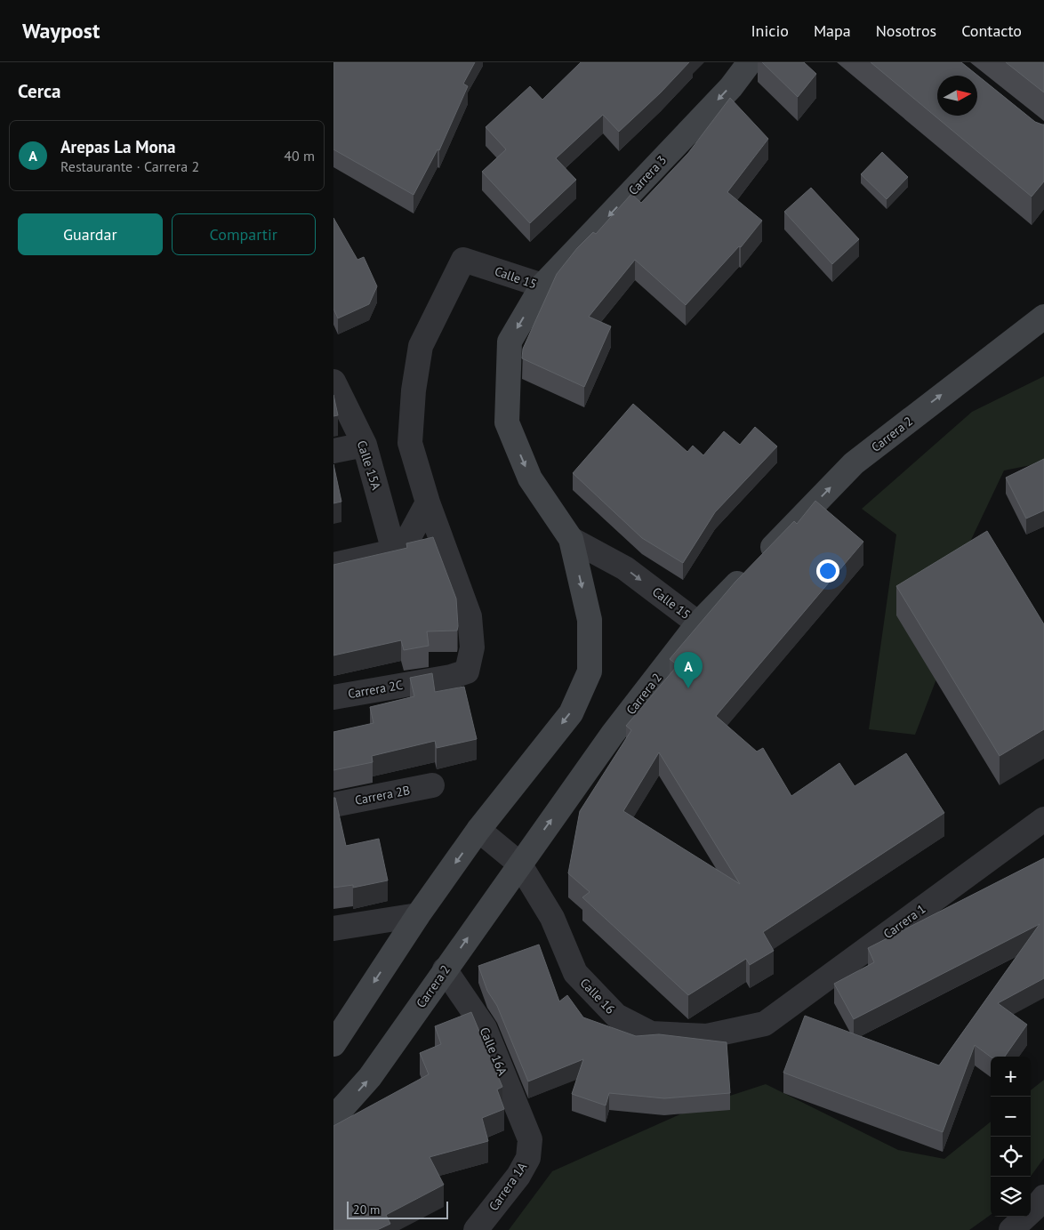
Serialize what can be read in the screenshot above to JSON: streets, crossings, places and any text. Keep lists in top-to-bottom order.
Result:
{
  "streets": {
    "main road": ["Carrera 3", "Calle 15", "Carrera 2"],
    "street": [
      "Calle 15A",
      "Carrera 2C",
      "Carrera 2B",
      "Carrera 1",
      "Calle 16",
      "Calle 16A",
      "Carrera 1A"
    ]
  },
  "crossings": [
    ["Carrera 3", "Calle 15"],
    ["Calle 15", "Carrera 2"],
    ["Calle 15", "Carrera 2C"],
    ["Carrera 2", "Calle 16"],
    ["Carrera 2", "Calle 16A"],
    ["Carrera 1", "Calle 16"],
    ["Calle 16A", "Carrera 1A"]
  ],
  "one_way": ["Carrera 3", "Calle 15", "Carrera 2"],
  "scale_bar": "20 m",
  "north": "right",
  "page": {
    "header": "Waypost",
    "nav": [
      "Inicio",
      "Mapa",
      "Nosotros",
      "Contacto"
    ],
    "heading": "Cerca",
    "list": [
      {
        "mark": "A",
        "name": "Arepas La Mona",
        "note": "Restaurante · Carrera 2",
        "value": "40 m"
      }
    ],
    "buttons": ["Guardar", "Compartir"],
    "pins": "A",
    "map_buttons": ["+", "−"],
    "scale": "20 m"
  }
}
